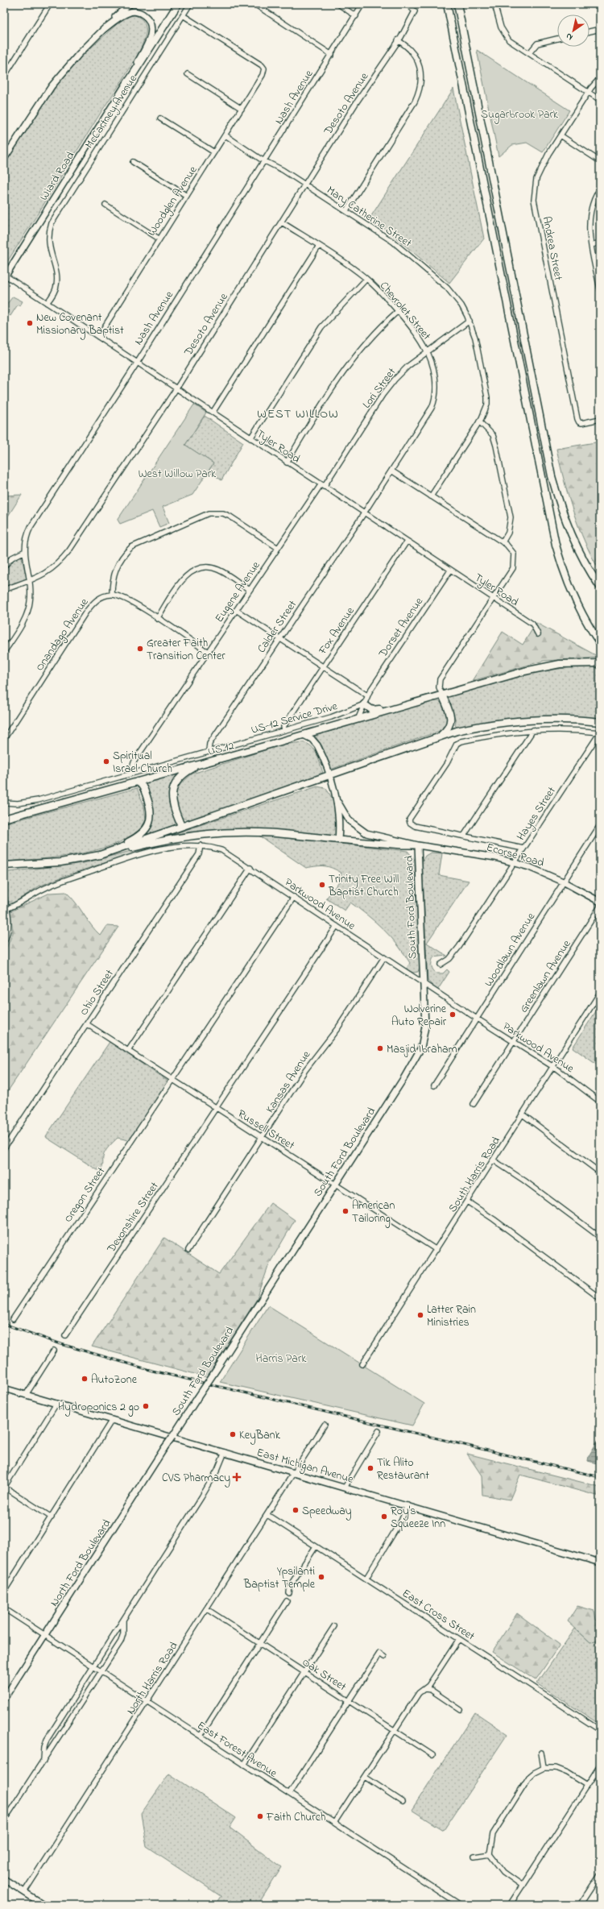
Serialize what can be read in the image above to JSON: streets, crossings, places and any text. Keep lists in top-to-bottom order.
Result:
{
  "streets": {
    "highway": ["US 12"],
    "main road": [
      "Wiard Road",
      "Ecorse Road",
      "South Ford Boulevard",
      "East Michigan Avenue",
      "North Ford Boulevard"
    ],
    "street": [
      "Nash Avenue",
      "Desoto Avenue",
      "McCartney Avenue",
      "Woodglen Avenue",
      "Mary Catherine Street",
      "Andrea Street",
      "Chevrolet Street",
      "Lori Street",
      "Tyler Road",
      "Eugene Avenue",
      "Calder Street",
      "Dorset Avenue",
      "Fox Avenue",
      "Onandago Avenue",
      "US-12 Service Drive",
      "Hayes Street",
      "Parkwood Avenue",
      "Woodlawn Avenue",
      "Greenlawn Avenue",
      "Ohio Street",
      "Kansas Avenue",
      "Russell Street",
      "South Harris Road",
      "Oregon Street",
      "Devonshire Street",
      "East Cross Street",
      "Oak Street",
      "North Harris Road",
      "East Forest Avenue"
    ]
  },
  "crossings": [
    ["Nash Avenue", "Desoto Avenue"],
    ["Nash Avenue", "Mary Catherine Street"],
    ["Nash Avenue", "Tyler Road"],
    ["Desoto Avenue", "Mary Catherine Street"],
    ["Desoto Avenue", "Chevrolet Street"],
    ["Desoto Avenue", "Tyler Road"],
    ["McCartney Avenue", "Woodglen Avenue"],
    ["McCartney Avenue", "Tyler Road"],
    ["Wiard Road", "Tyler Road"],
    ["Woodglen Avenue", "Mary Catherine Street"],
    ["Woodglen Avenue", "Tyler Road"],
    ["Mary Catherine Street", "Lori Street"],
    ["Chevrolet Street", "Lori Street"],
    ["Chevrolet Street", "Tyler Road"],
    ["Chevrolet Street", "Calder Street"],
    ["Lori Street", "Tyler Road"],
    ["Lori Street", "Eugene Avenue"],
    ["Tyler Road", "Eugene Avenue"],
    ["Tyler Road", "Calder Street"],
    ["Tyler Road", "Dorset Avenue"],
    ["Tyler Road", "Fox Avenue"],
    ["Eugene Avenue", "US-12 Service Drive"],
    ["Calder Street", "US-12 Service Drive"],
    ["Dorset Avenue", "US-12 Service Drive"],
    ["Fox Avenue", "US-12 Service Drive"],
    ["US 12", "Ecorse Road"],
    ["Hayes Street", "Ecorse Road"],
    ["Ecorse Road", "South Ford Boulevard"],
    ["Ecorse Road", "Woodlawn Avenue"],
    ["Parkwood Avenue", "South Ford Boulevard"],
    ["Parkwood Avenue", "Woodlawn Avenue"],
    ["Parkwood Avenue", "Greenlawn Avenue"],
    ["Parkwood Avenue", "Ohio Street"],
    ["Parkwood Avenue", "Kansas Avenue"],
    ["Parkwood Avenue", "South Harris Road"],
    ["Parkwood Avenue", "Oregon Street"],
    ["Parkwood Avenue", "Devonshire Street"],
    ["South Ford Boulevard", "Russell Street"],
    ["South Ford Boulevard", "North Ford Boulevard"],
    ["Ohio Street", "Russell Street"],
    ["Kansas Avenue", "Russell Street"],
    ["Russell Street", "South Harris Road"],
    ["Russell Street", "Oregon Street"],
    ["Russell Street", "Devonshire Street"],
    ["East Michigan Avenue", "North Harris Road"],
    ["North Ford Boulevard", "East Forest Avenue"],
    ["East Cross Street", "North Harris Road"],
    ["Oak Street", "North Harris Road"],
    ["North Harris Road", "East Forest Avenue"]
  ],
  "districts": ["WEST WILLOW"],
  "parks": ["Sugarbrook Park", "West Willow Park", "Harris Park"],
  "places": {
    "other": [
      "New Covenant Missionary Baptist",
      "Greater Faith Transition Center",
      "Spiritual Israel Church",
      "Trinity Free Will Baptist Church",
      "Wolverine Auto Repair",
      "Masjid Ibraham",
      "American Tailoring",
      "Latter Rain Ministries",
      "AutoZone",
      "Hydroponics 2 go",
      "KeyBank",
      "Tik Alito Restaurant",
      "Speedway",
      "Roy's Squeeze Inn",
      "Ypsilanti Baptist Temple",
      "Faith Church"
    ],
    "health": ["CVS Pharmacy"]
  },
  "north": "bottom left"
}
